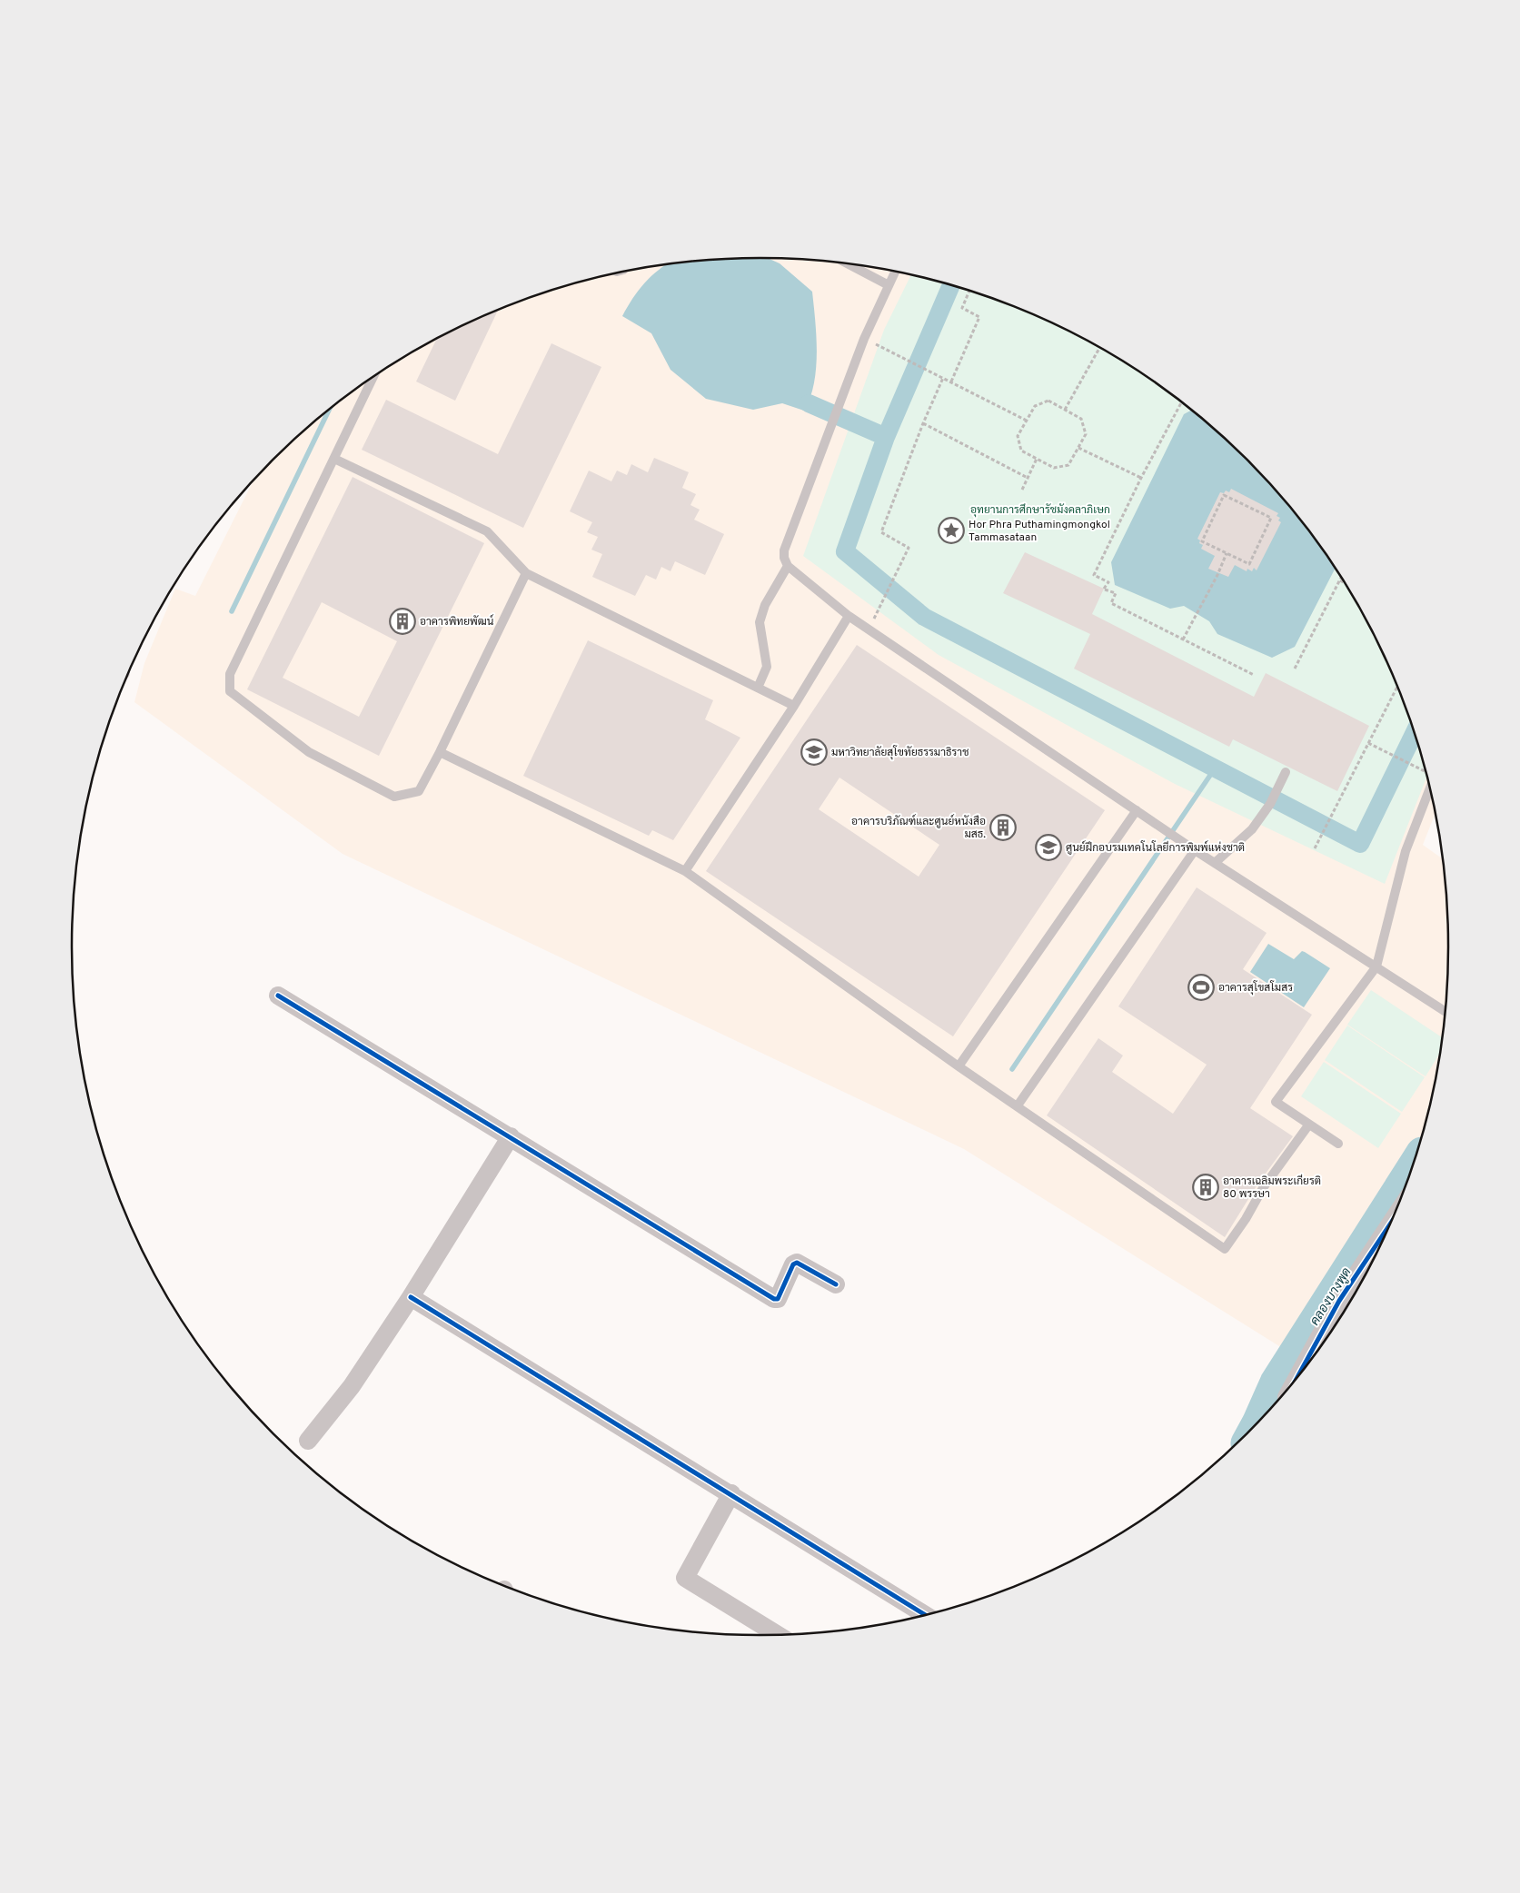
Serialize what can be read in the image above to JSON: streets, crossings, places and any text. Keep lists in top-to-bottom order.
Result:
{
  "water": ["คลองบางพูด"],
  "parks": ["อุทยานการศึกษารัชมังคลาภิเษก"],
  "places": {
    "place": ["Hor Phra Puthamingmongkol Tammasataan"],
    "building": ["อาคารพิทยพัฒน์", "อาคารบริภัณฑ์และศูนย์หนังสือ มสธ.", "อาคารเฉลิมพระเกียรติ 80 พรรษา"],
    "school or university": ["มหาวิทยาลัยสุโขทัยธรรมาธิราช", "ศูนย์ฝึกอบรมเทคโนโลยีการพิมพ์แห่งชาติ"],
    "sports": ["อาคารสุโขสโมสร"]
  }
}
